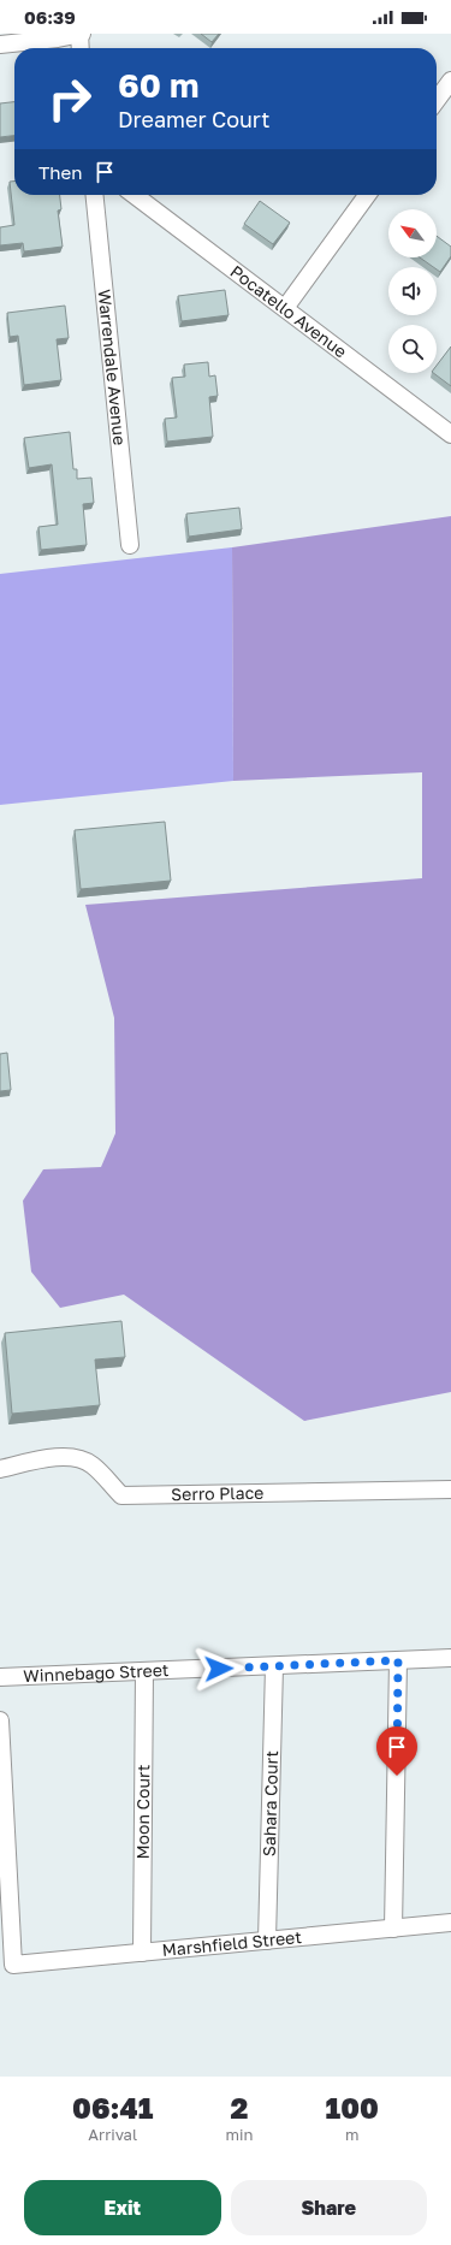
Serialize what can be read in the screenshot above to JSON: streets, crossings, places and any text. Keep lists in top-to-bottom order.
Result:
{
  "streets": {
    "street": [
      "Pocatello Avenue",
      "Warrendale Avenue",
      "Serro Place",
      "Winnebago Street",
      "Sahara Court",
      "Moon Court",
      "Marshfield Street"
    ]
  },
  "crossings": [
    ["Winnebago Street", "Sahara Court"],
    ["Winnebago Street", "Moon Court"],
    ["Sahara Court", "Marshfield Street"],
    ["Moon Court", "Marshfield Street"]
  ],
  "north": "top left",
  "page": {
    "status": "06:39",
    "turn": ["60 m", "Dreamer Court"],
    "then": "Then",
    "eta": [
      "06:41",
      "Arrival",
      "2",
      "min",
      "100",
      "m"
    ],
    "buttons": ["Exit", "Share"]
  }
}
